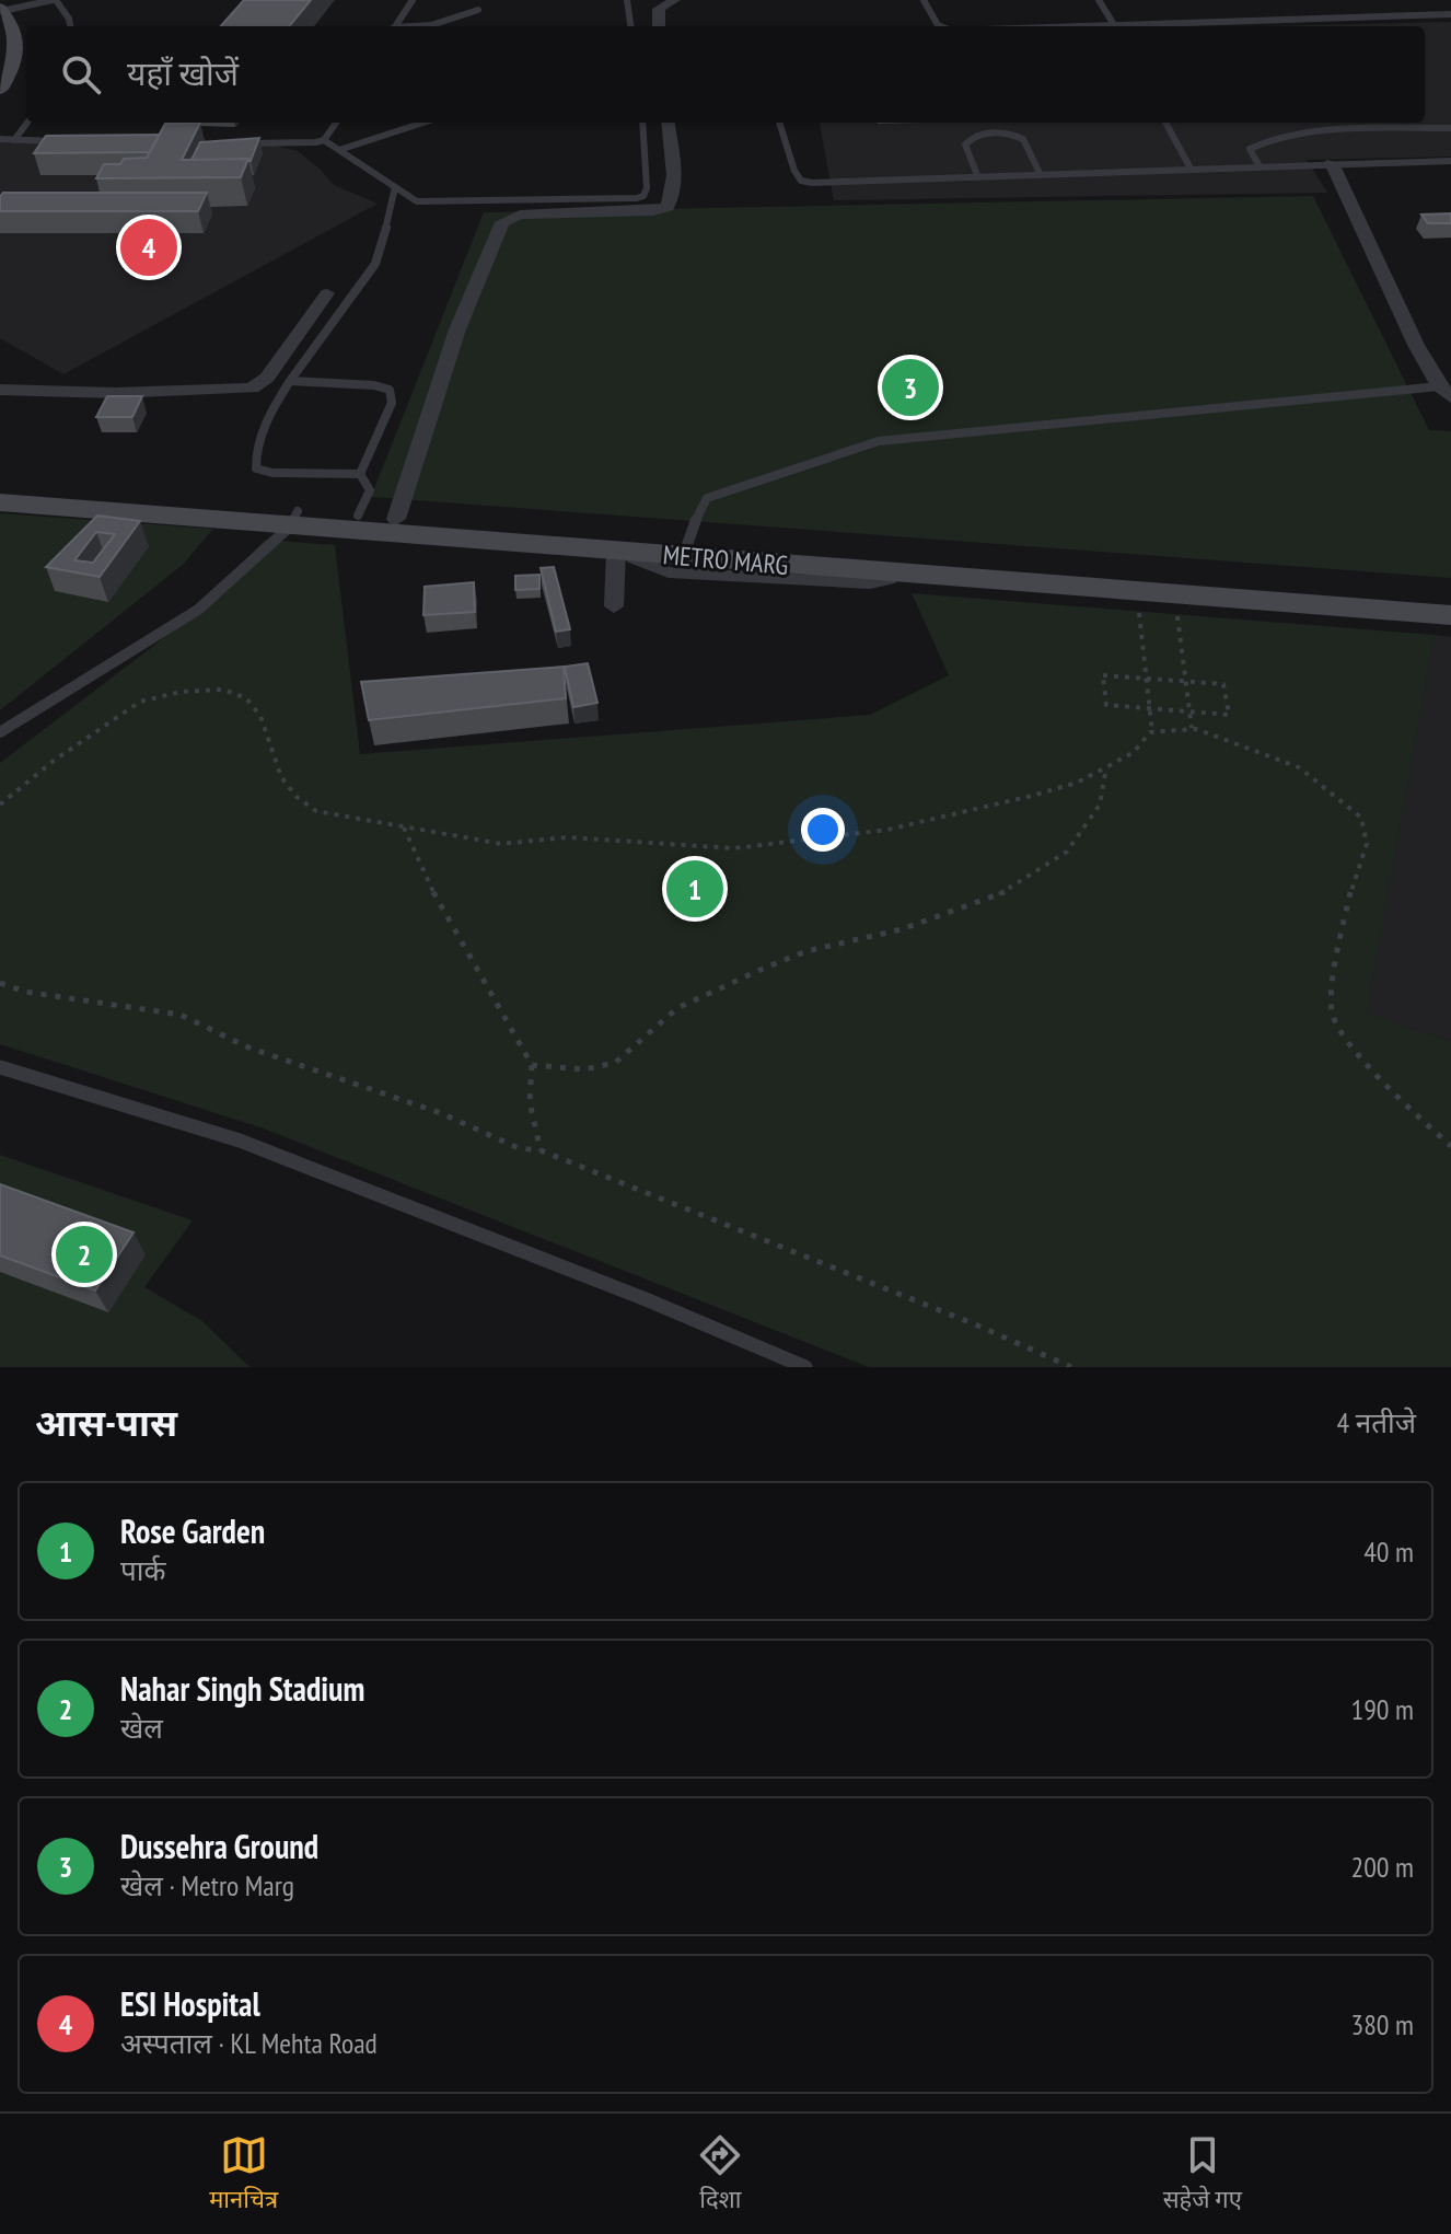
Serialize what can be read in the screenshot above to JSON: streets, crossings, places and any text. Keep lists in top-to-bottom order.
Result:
{
  "streets": {
    "street": ["METRO MARG"]
  },
  "page": {
    "search": "यहाँ खोजें",
    "pins": [
      "4",
      "3",
      "1",
      "2"
    ],
    "heading": ["आस-पास", "4 नतीजे"],
    "list": [
      {
        "mark": "1",
        "name": "Rose Garden",
        "note": "पार्क",
        "value": "40 m"
      },
      {
        "mark": "2",
        "name": "Nahar Singh Stadium",
        "note": "खेल",
        "value": "190 m"
      },
      {
        "mark": "3",
        "name": "Dussehra Ground",
        "note": "खेल · Metro Marg",
        "value": "200 m"
      },
      {
        "mark": "4",
        "name": "ESI Hospital",
        "note": "अस्पताल · KL Mehta Road",
        "value": "380 m"
      }
    ],
    "nav": ["मानचित्र", "दिशा", "सहेजे गए"]
  }
}
